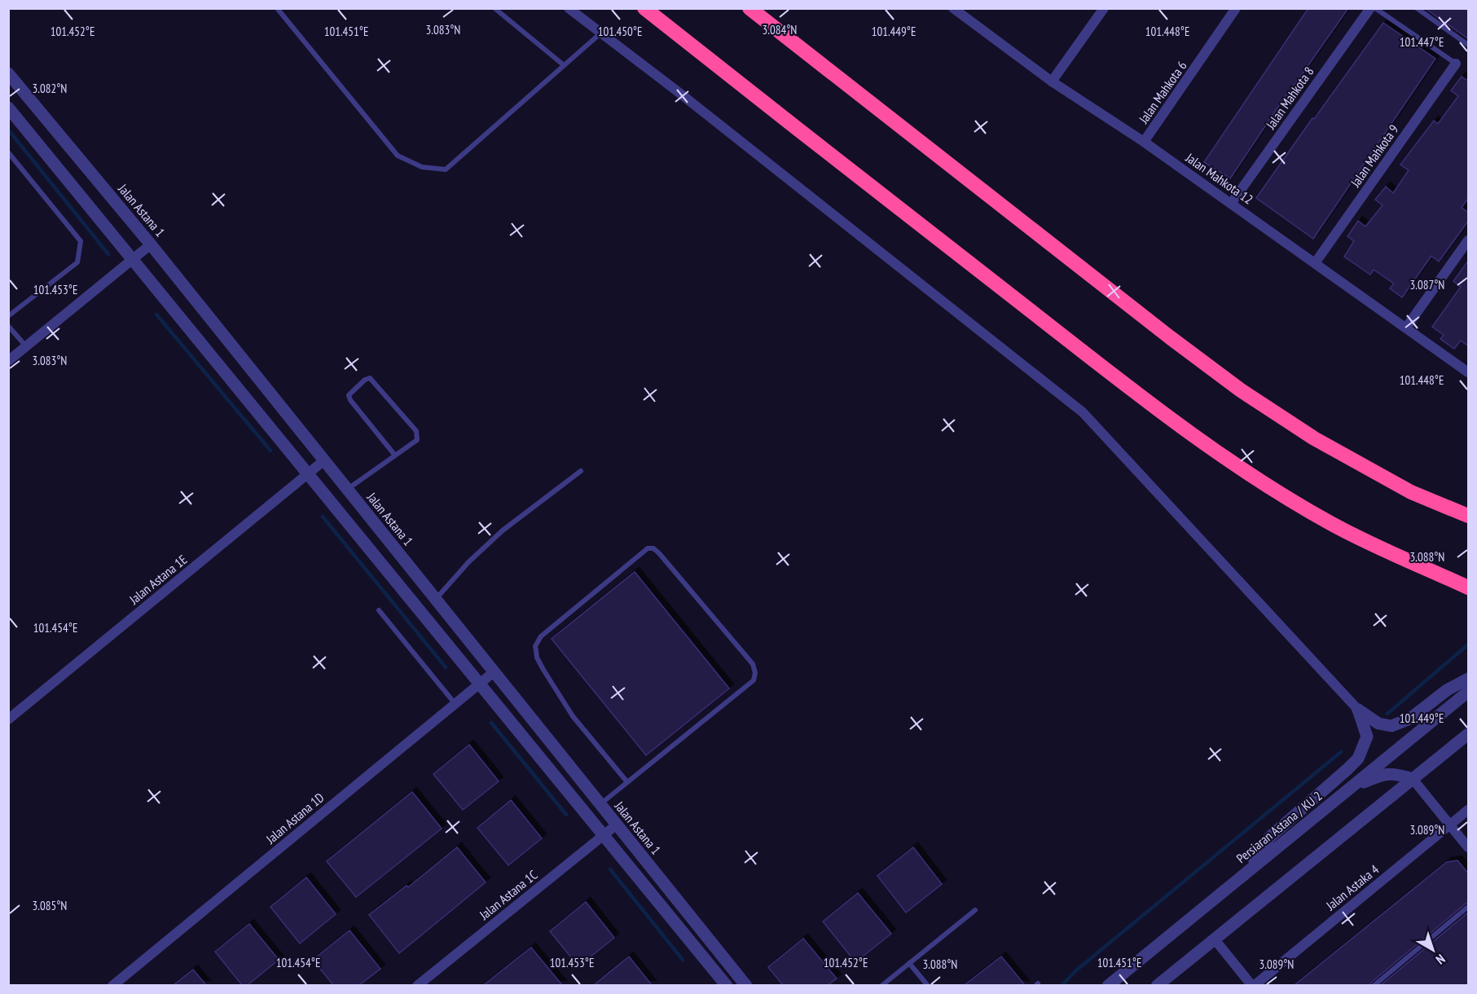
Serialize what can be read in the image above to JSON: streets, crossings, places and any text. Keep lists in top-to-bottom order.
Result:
{
  "streets": {
    "street": [
      "Jalan Mahkota 6",
      "Jalan Mahkota 8",
      "Jalan Mahkota 9",
      "Jalan Mahkota 12",
      "Jalan Astana 1",
      "Jalan Astana 1E",
      "Jalan Astana 1D",
      "Persiaran Astana / KU 2",
      "Jalan Astaka 4",
      "Jalan Astana 1C"
    ]
  },
  "crossings": [
    ["Jalan Mahkota 6", "Jalan Mahkota 12"],
    ["Jalan Mahkota 8", "Jalan Mahkota 12"],
    ["Jalan Mahkota 9", "Jalan Mahkota 12"],
    ["Jalan Astana 1", "Jalan Astana 1E"],
    ["Jalan Astana 1", "Jalan Astana 1D"],
    ["Jalan Astana 1", "Jalan Astana 1C"]
  ],
  "north": "bottom right",
  "coordinates": [
    "3.083°N",
    "3.084°N",
    "101.452°E",
    "101.451°E",
    "101.450°E",
    "101.449°E",
    "101.448°E",
    "101.447°E",
    "3.082°N",
    "3.087°N",
    "101.453°E",
    "3.088°N",
    "101.454°E",
    "3.089°N",
    "3.085°N"
  ]
}
